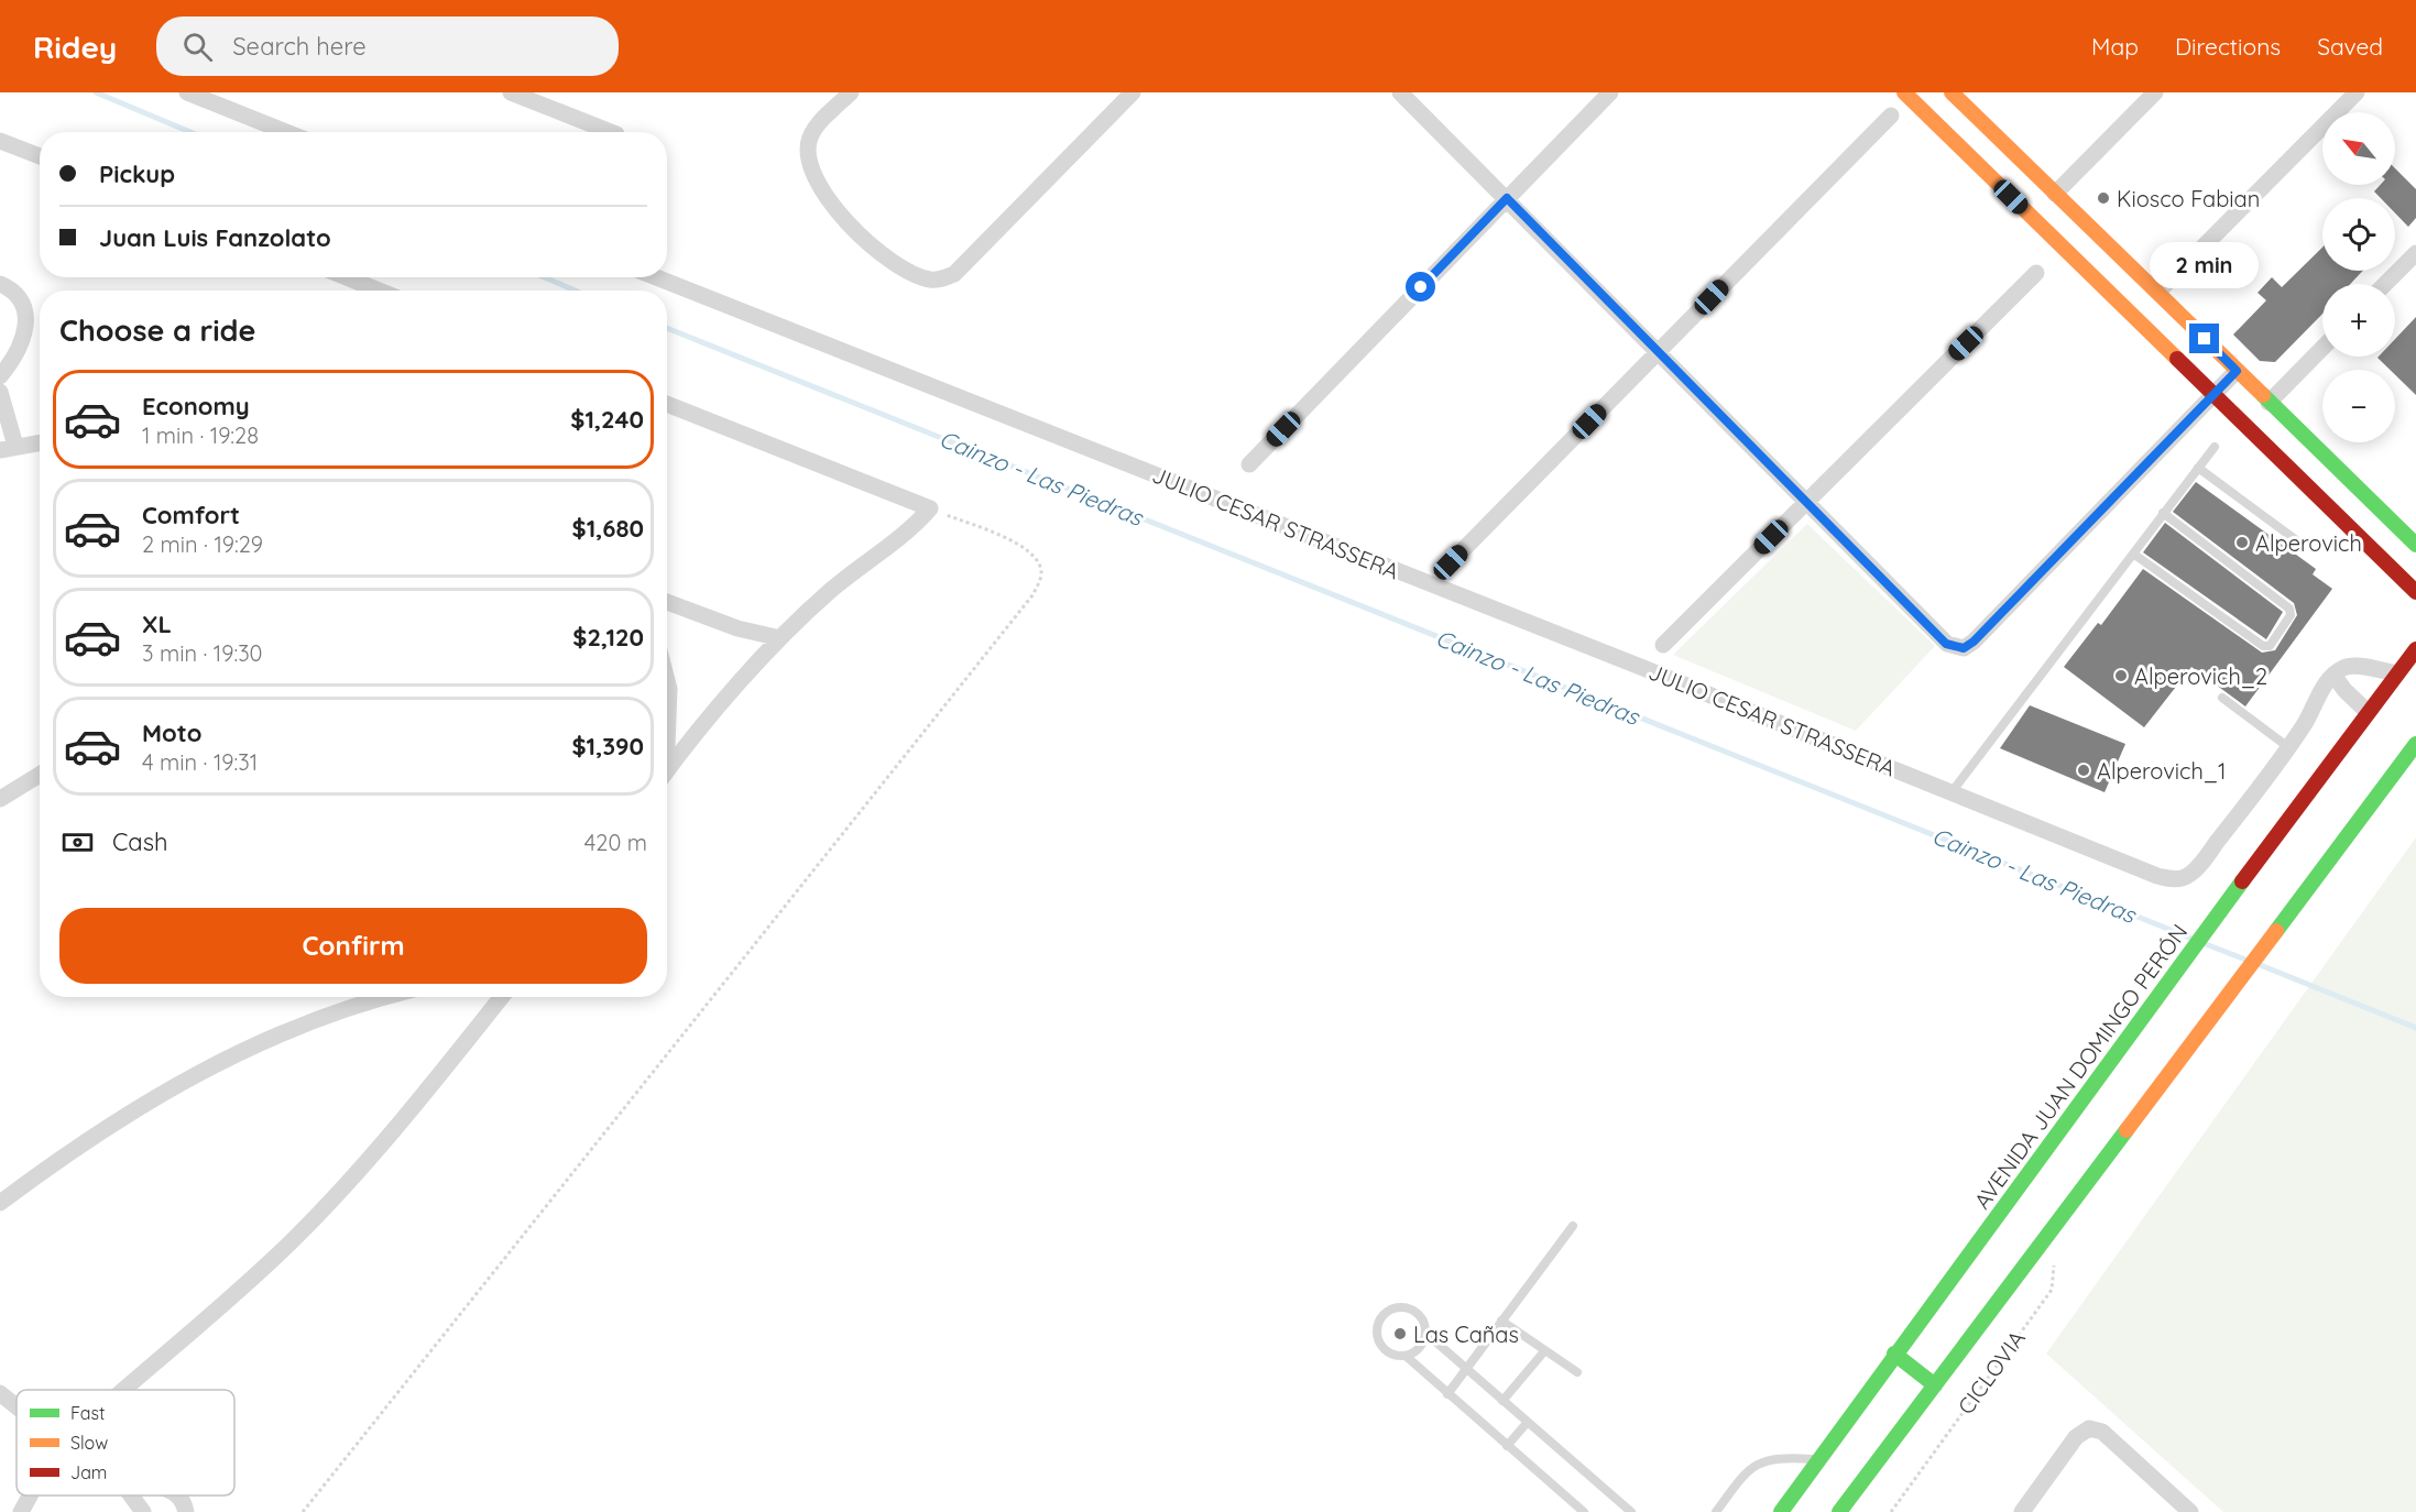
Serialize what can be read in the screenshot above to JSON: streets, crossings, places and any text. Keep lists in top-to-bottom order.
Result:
{
  "streets": {
    "main road": ["AVENIDA JUAN DOMINGO PERÓN"],
    "street": ["JULIO CESAR STRASSERA"],
    "path": ["CICLOVIA"]
  },
  "water": ["Cainzo - Las Piedras"],
  "places": [
    "Kiosco Fabian",
    "Alperovich",
    "Alperovich_2",
    "Alperovich_1",
    "Las Cañas"
  ],
  "legend": ["Fast", "Slow", "Jam"],
  "north": "top left",
  "page": {
    "header": "Ridey",
    "search": "Search here",
    "nav": ["Map", "Directions", "Saved"],
    "map_buttons": ["+", "−"],
    "banner": ["Pickup", "Juan Luis Fanzolato"],
    "bubble": "2 min",
    "heading": "Choose a ride",
    "list": [
      {
        "name": "Economy",
        "note": "1 min · 19:28",
        "value": "$1,240"
      },
      {
        "name": "Comfort",
        "note": "2 min · 19:29",
        "value": "$1,680"
      },
      {
        "name": "XL",
        "note": "3 min · 19:30",
        "value": "$2,120"
      },
      {
        "name": "Moto",
        "note": "4 min · 19:31",
        "value": "$1,390"
      }
    ],
    "pay": ["Cash", "420 m"],
    "buttons": "Confirm"
  }
}
